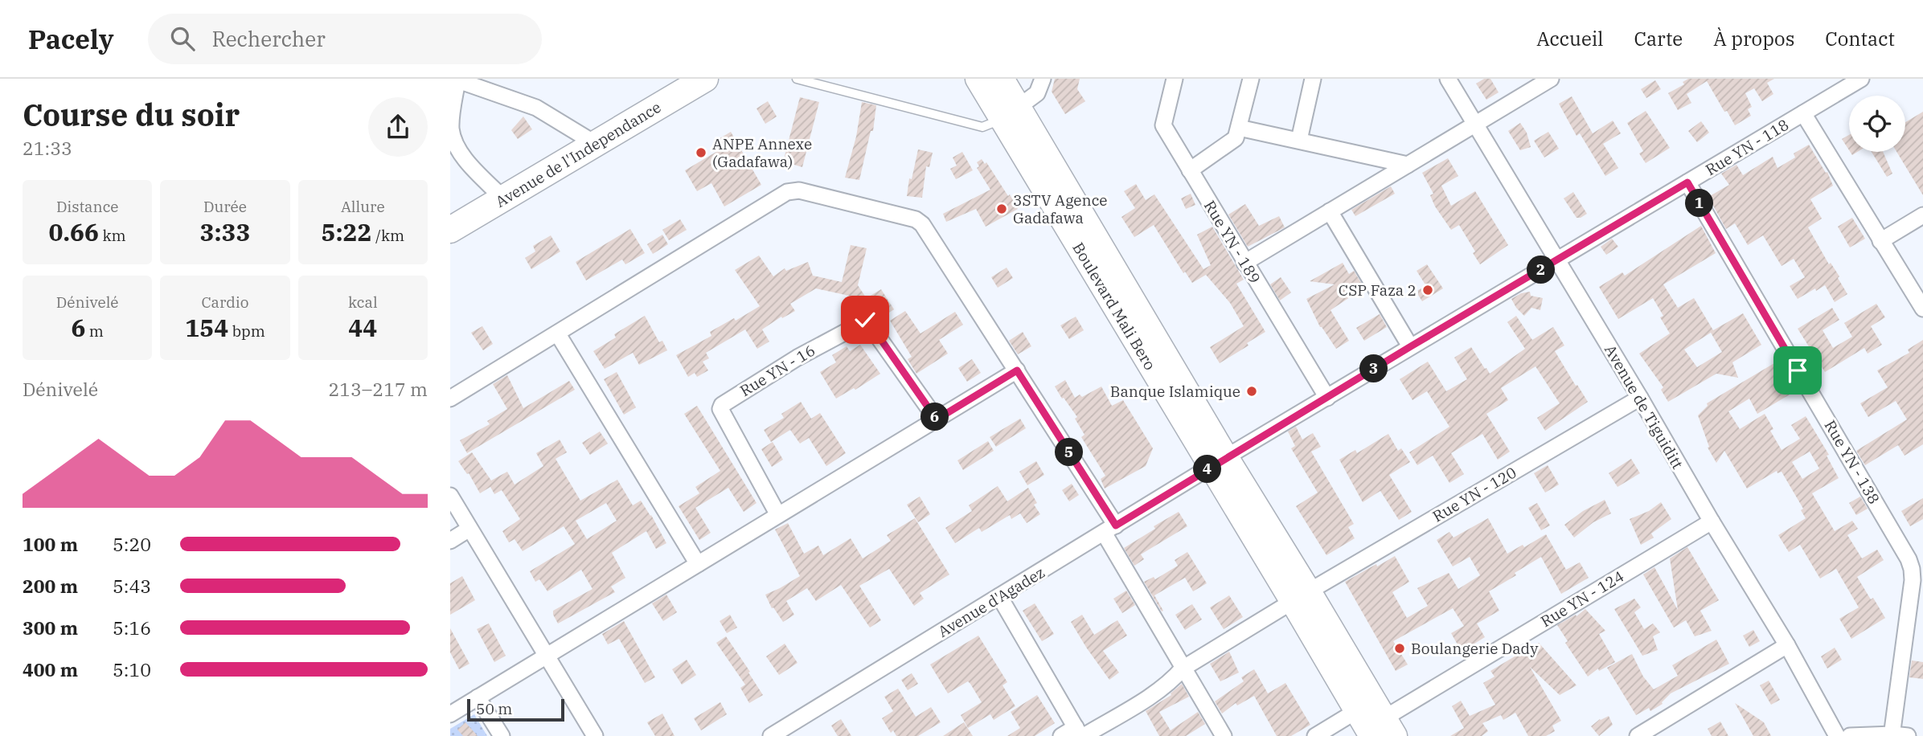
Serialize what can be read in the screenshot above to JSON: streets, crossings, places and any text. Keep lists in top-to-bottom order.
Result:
{
  "streets": {
    "highway": ["Avenue de l'Independance"],
    "main road": ["Boulevard Mali Bero"],
    "street": [
      "Rue YN - 118",
      "Rue YN - 189",
      "Rue YN - 16",
      "Avenue de Tiguiditt",
      "Rue YN - 138",
      "Rue YN - 120",
      "Rue YN - 124",
      "Avenue d'Agadez"
    ]
  },
  "crossings": [
    ["Rue YN - 118", "Rue YN - 189"],
    ["Rue YN - 118", "Boulevard Mali Bero"],
    ["Rue YN - 118", "Avenue de Tiguiditt"],
    ["Rue YN - 118", "Rue YN - 138"],
    ["Rue YN - 118", "Avenue d'Agadez"],
    ["Boulevard Mali Bero", "Rue YN - 120"],
    ["Boulevard Mali Bero", "Rue YN - 124"],
    ["Boulevard Mali Bero", "Avenue d'Agadez"],
    ["Avenue de Tiguiditt", "Rue YN - 120"],
    ["Avenue de Tiguiditt", "Rue YN - 124"]
  ],
  "places": [
    "ANPE Annexe (Gadafawa)",
    "3STV Agence Gadafawa",
    "CSP Faza 2",
    "Banque Islamique",
    "Boulangerie Dady"
  ],
  "scale_bar": "50 m",
  "page": {
    "header": "Pacely",
    "search": "Rechercher",
    "nav": [
      "Accueil",
      "Carte",
      "À propos",
      "Contact"
    ],
    "heading": ["Course du soir", "21:33"],
    "stats": [
      ["Distance", "0.66 km"],
      ["Durée", "3:33"],
      ["Allure", "5:22 /km"],
      ["Dénivelé", "6 m"],
      ["Cardio", "154 bpm"],
      ["kcal", "44"]
    ],
    "pins": [
      "1",
      "2",
      "3",
      "6",
      "5",
      "4"
    ],
    "chart": ["Dénivelé", "213–217 m"],
    "list": [
      {
        "name": "100 m",
        "note": "5:20"
      },
      {
        "name": "200 m",
        "note": "5:43"
      },
      {
        "name": "300 m",
        "note": "5:16"
      },
      {
        "name": "400 m",
        "note": "5:10"
      }
    ],
    "scale": "50 m"
  }
}
